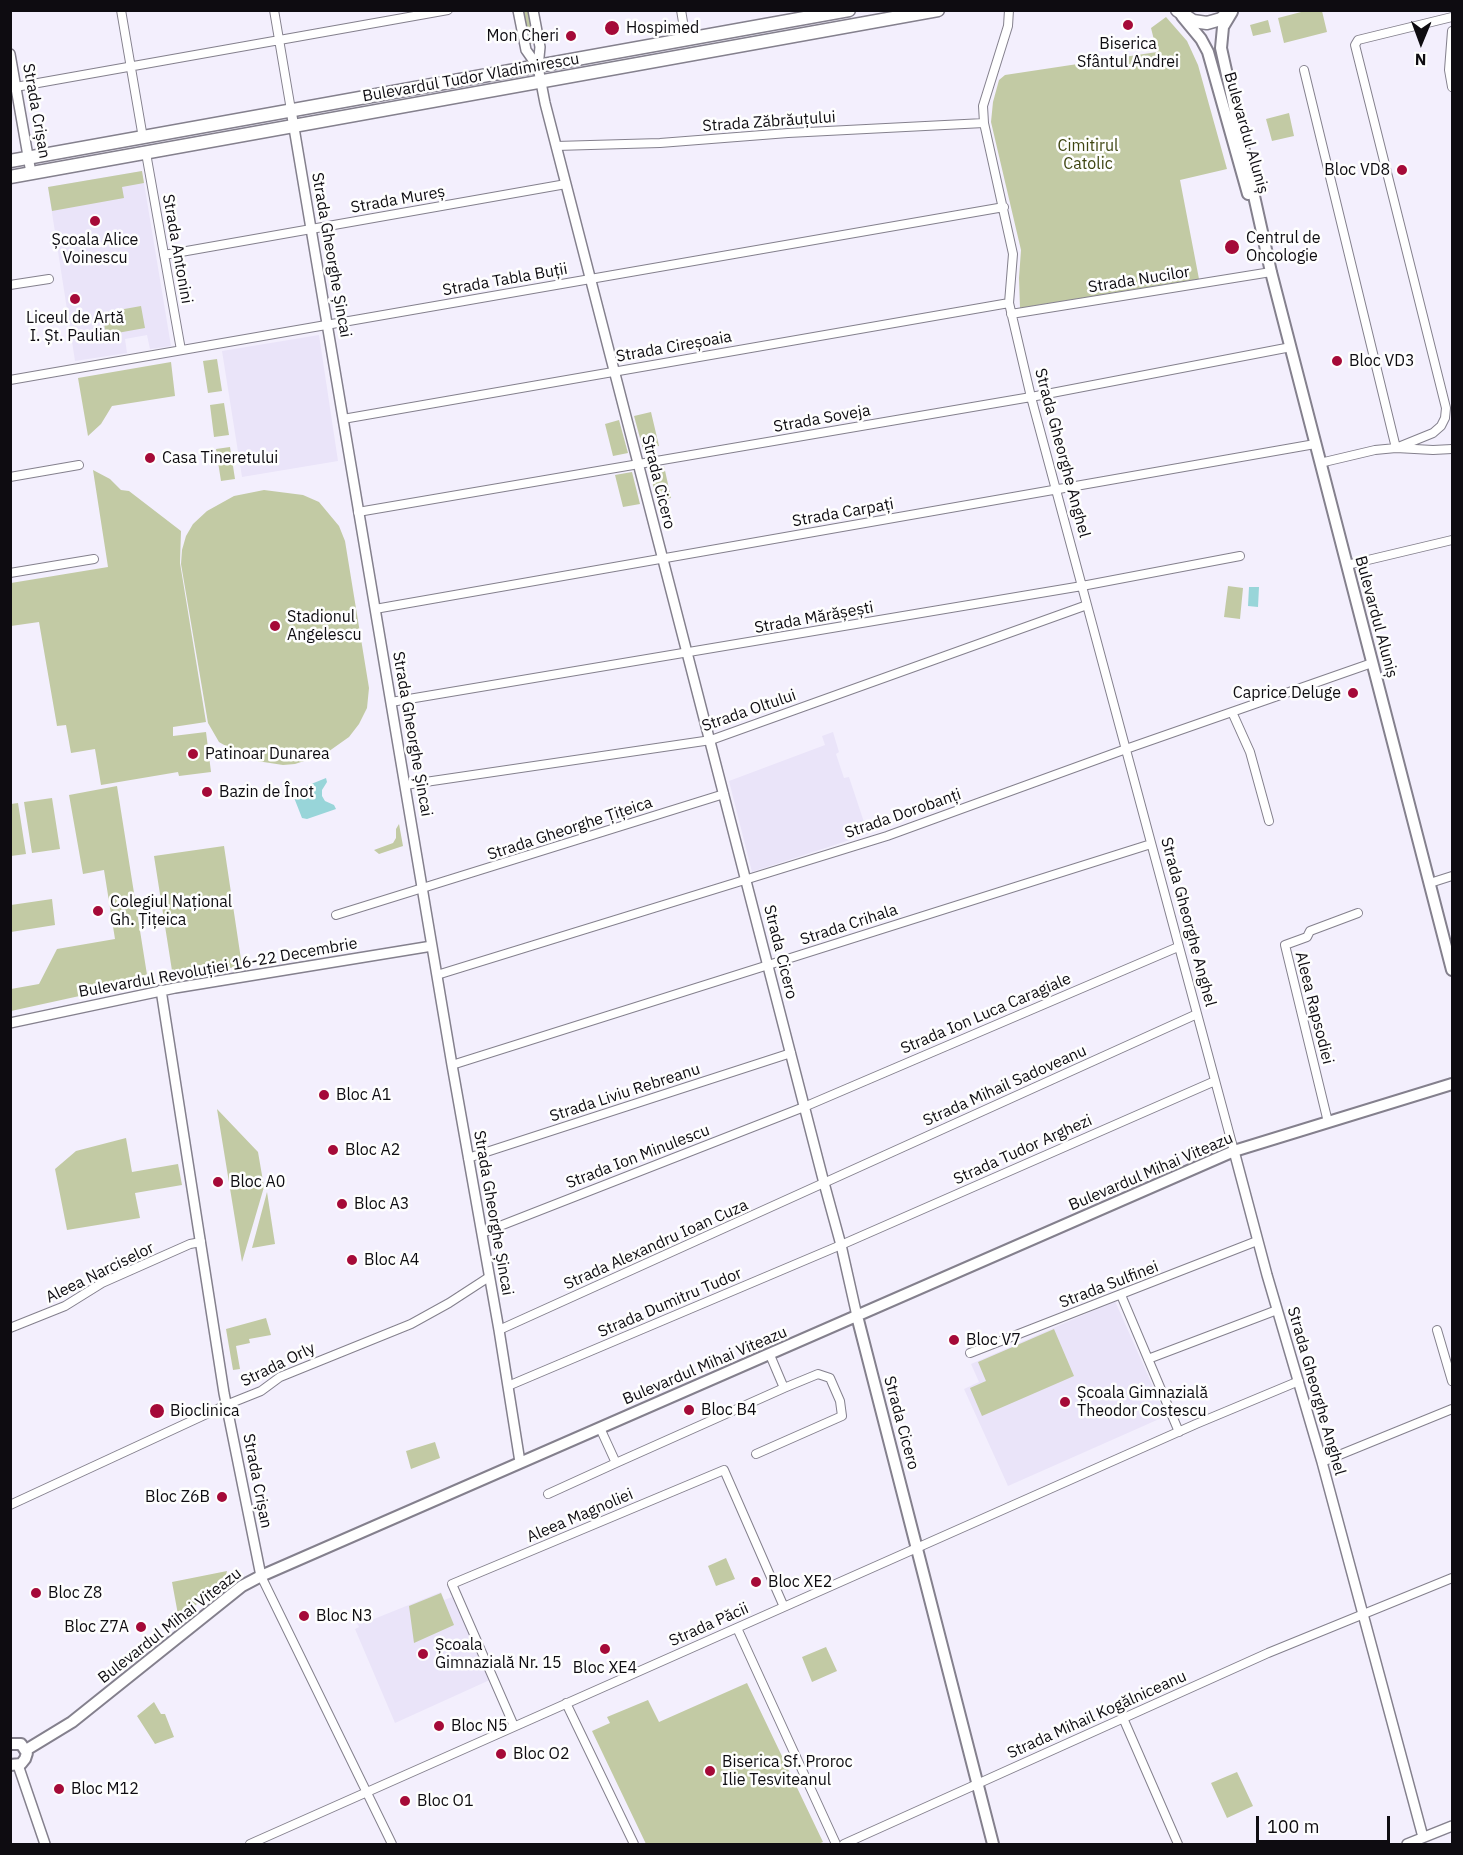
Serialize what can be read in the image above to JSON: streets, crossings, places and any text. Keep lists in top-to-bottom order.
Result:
{
  "streets": {
    "main road": [
      "Bulevardul Tudor Vladimirescu",
      "Bulevardul Aluniș",
      "Strada Cicero",
      "Bulevardul Mihai Viteazu"
    ],
    "street": [
      "Strada Crișan",
      "Strada Zăbrăuțului",
      "Strada Mureș",
      "Strada Antonini",
      "Strada Gheorghe Șincai",
      "Strada Tabla Buții",
      "Strada Nucilor",
      "Strada Cireșoaia",
      "Strada Soveja",
      "Strada Gheorghe Anghel",
      "Strada Carpați",
      "Strada Mărășești",
      "Strada Oltului",
      "Strada Dorobanți",
      "Strada Gheorghe Țițeica",
      "Strada Crihala",
      "Bulevardul Revoluției 16-22 Decembrie",
      "Aleea Rapsodiei",
      "Strada Ion Luca Caragiale",
      "Strada Mihail Sadoveanu",
      "Strada Liviu Rebreanu",
      "Strada Tudor Arghezi",
      "Strada Ion Minulescu",
      "Strada Alexandru Ioan Cuza",
      "Aleea Narciselor",
      "Strada Sulfinei",
      "Strada Dumitru Tudor",
      "Strada Orly",
      "Aleea Magnoliei",
      "Strada Păcii",
      "Strada Mihail Kogălniceanu"
    ]
  },
  "crossings": [
    ["Bulevardul Tudor Vladimirescu", "Strada Crișan"],
    ["Bulevardul Tudor Vladimirescu", "Strada Antonini"],
    ["Bulevardul Tudor Vladimirescu", "Strada Gheorghe Șincai"],
    ["Bulevardul Tudor Vladimirescu", "Strada Cicero"],
    ["Strada Crișan", "Bulevardul Revoluției 16-22 Decembrie"],
    ["Strada Crișan", "Bulevardul Mihai Viteazu"],
    ["Strada Crișan", "Aleea Narciselor"],
    ["Strada Crișan", "Strada Orly"],
    ["Strada Crișan", "Strada Păcii"],
    ["Strada Zăbrăuțului", "Strada Gheorghe Anghel"],
    ["Strada Zăbrăuțului", "Strada Cicero"],
    ["Bulevardul Aluniș", "Strada Nucilor"],
    ["Bulevardul Aluniș", "Strada Soveja"],
    ["Bulevardul Aluniș", "Strada Carpați"],
    ["Bulevardul Aluniș", "Strada Dorobanți"],
    ["Strada Mureș", "Strada Antonini"],
    ["Strada Mureș", "Strada Gheorghe Șincai"],
    ["Strada Mureș", "Strada Cicero"],
    ["Strada Antonini", "Strada Tabla Buții"],
    ["Strada Gheorghe Șincai", "Strada Tabla Buții"],
    ["Strada Gheorghe Șincai", "Strada Cireșoaia"],
    ["Strada Gheorghe Șincai", "Strada Soveja"],
    ["Strada Gheorghe Șincai", "Strada Carpați"],
    ["Strada Gheorghe Șincai", "Strada Mărășești"],
    ["Strada Gheorghe Șincai", "Strada Oltului"],
    ["Strada Gheorghe Șincai", "Strada Dorobanți"],
    ["Strada Gheorghe Șincai", "Strada Gheorghe Țițeica"],
    ["Strada Gheorghe Șincai", "Strada Crihala"],
    ["Strada Gheorghe Șincai", "Bulevardul Revoluției 16-22 Decembrie"],
    ["Strada Gheorghe Șincai", "Strada Liviu Rebreanu"],
    ["Strada Gheorghe Șincai", "Strada Ion Minulescu"],
    ["Strada Gheorghe Șincai", "Bulevardul Mihai Viteazu"],
    ["Strada Gheorghe Șincai", "Strada Alexandru Ioan Cuza"],
    ["Strada Gheorghe Șincai", "Strada Dumitru Tudor"],
    ["Strada Gheorghe Șincai", "Strada Orly"],
    ["Strada Tabla Buții", "Strada Gheorghe Anghel"],
    ["Strada Tabla Buții", "Strada Cicero"],
    ["Strada Nucilor", "Strada Gheorghe Anghel"],
    ["Strada Cireșoaia", "Strada Gheorghe Anghel"],
    ["Strada Cireșoaia", "Strada Cicero"],
    ["Strada Soveja", "Strada Gheorghe Anghel"],
    ["Strada Soveja", "Strada Cicero"],
    ["Strada Gheorghe Anghel", "Strada Carpați"],
    ["Strada Gheorghe Anghel", "Strada Mărășești"],
    ["Strada Gheorghe Anghel", "Strada Oltului"],
    ["Strada Gheorghe Anghel", "Strada Dorobanți"],
    ["Strada Gheorghe Anghel", "Strada Crihala"],
    ["Strada Gheorghe Anghel", "Strada Ion Luca Caragiale"],
    ["Strada Gheorghe Anghel", "Strada Mihail Sadoveanu"],
    ["Strada Gheorghe Anghel", "Strada Tudor Arghezi"],
    ["Strada Gheorghe Anghel", "Bulevardul Mihai Viteazu"],
    ["Strada Gheorghe Anghel", "Strada Sulfinei"],
    ["Strada Gheorghe Anghel", "Strada Păcii"],
    ["Strada Gheorghe Anghel", "Strada Mihail Kogălniceanu"],
    ["Strada Cicero", "Strada Carpați"],
    ["Strada Cicero", "Strada Mărășești"],
    ["Strada Cicero", "Strada Oltului"],
    ["Strada Cicero", "Strada Dorobanți"],
    ["Strada Cicero", "Strada Gheorghe Țițeica"],
    ["Strada Cicero", "Strada Crihala"],
    ["Strada Cicero", "Strada Ion Luca Caragiale"],
    ["Strada Cicero", "Strada Mihail Sadoveanu"],
    ["Strada Cicero", "Strada Liviu Rebreanu"],
    ["Strada Cicero", "Strada Tudor Arghezi"],
    ["Strada Cicero", "Strada Ion Minulescu"],
    ["Strada Cicero", "Bulevardul Mihai Viteazu"],
    ["Strada Cicero", "Strada Alexandru Ioan Cuza"],
    ["Strada Cicero", "Strada Dumitru Tudor"],
    ["Strada Cicero", "Strada Păcii"],
    ["Strada Cicero", "Strada Mihail Kogălniceanu"],
    ["Aleea Rapsodiei", "Bulevardul Mihai Viteazu"],
    ["Strada Ion Luca Caragiale", "Strada Ion Minulescu"],
    ["Strada Mihail Sadoveanu", "Strada Alexandru Ioan Cuza"],
    ["Strada Tudor Arghezi", "Strada Dumitru Tudor"],
    ["Aleea Magnoliei", "Strada Păcii"]
  ],
  "parks": ["Cimitirul Catolic"],
  "places": [
    "Biserica Sfântul Andrei",
    "Hospimed",
    "Mon Cheri",
    "Bloc VD8",
    "Școala Alice Voinescu",
    "Centrul de Oncologie",
    "Liceul de Artă I. Șt. Paulian",
    "Bloc VD3",
    "Casa Tineretului",
    "Stadionul Angelescu",
    "Caprice Deluge",
    "Patinoar Dunarea",
    "Bazin de Înot",
    "Colegiul Național Gh. Țițeica",
    "Bloc A1",
    "Bloc A2",
    "Bloc A0",
    "Bloc A3",
    "Bloc A4",
    "Bloc V7",
    "Școala Gimnazială Theodor Costescu",
    "Bloc B4",
    "Bioclinica",
    "Bloc Z6B",
    "Bloc XE2",
    "Bloc Z8",
    "Bloc N3",
    "Bloc Z7A",
    "Bloc XE4",
    "Școala Gimnazială Nr. 15",
    "Bloc N5",
    "Bloc O2",
    "Biserica Sf. Proroc Ilie Tesviteanul",
    "Bloc M12",
    "Bloc O1"
  ],
  "scale_bar": "100 m",
  "north": "bottom"
}
